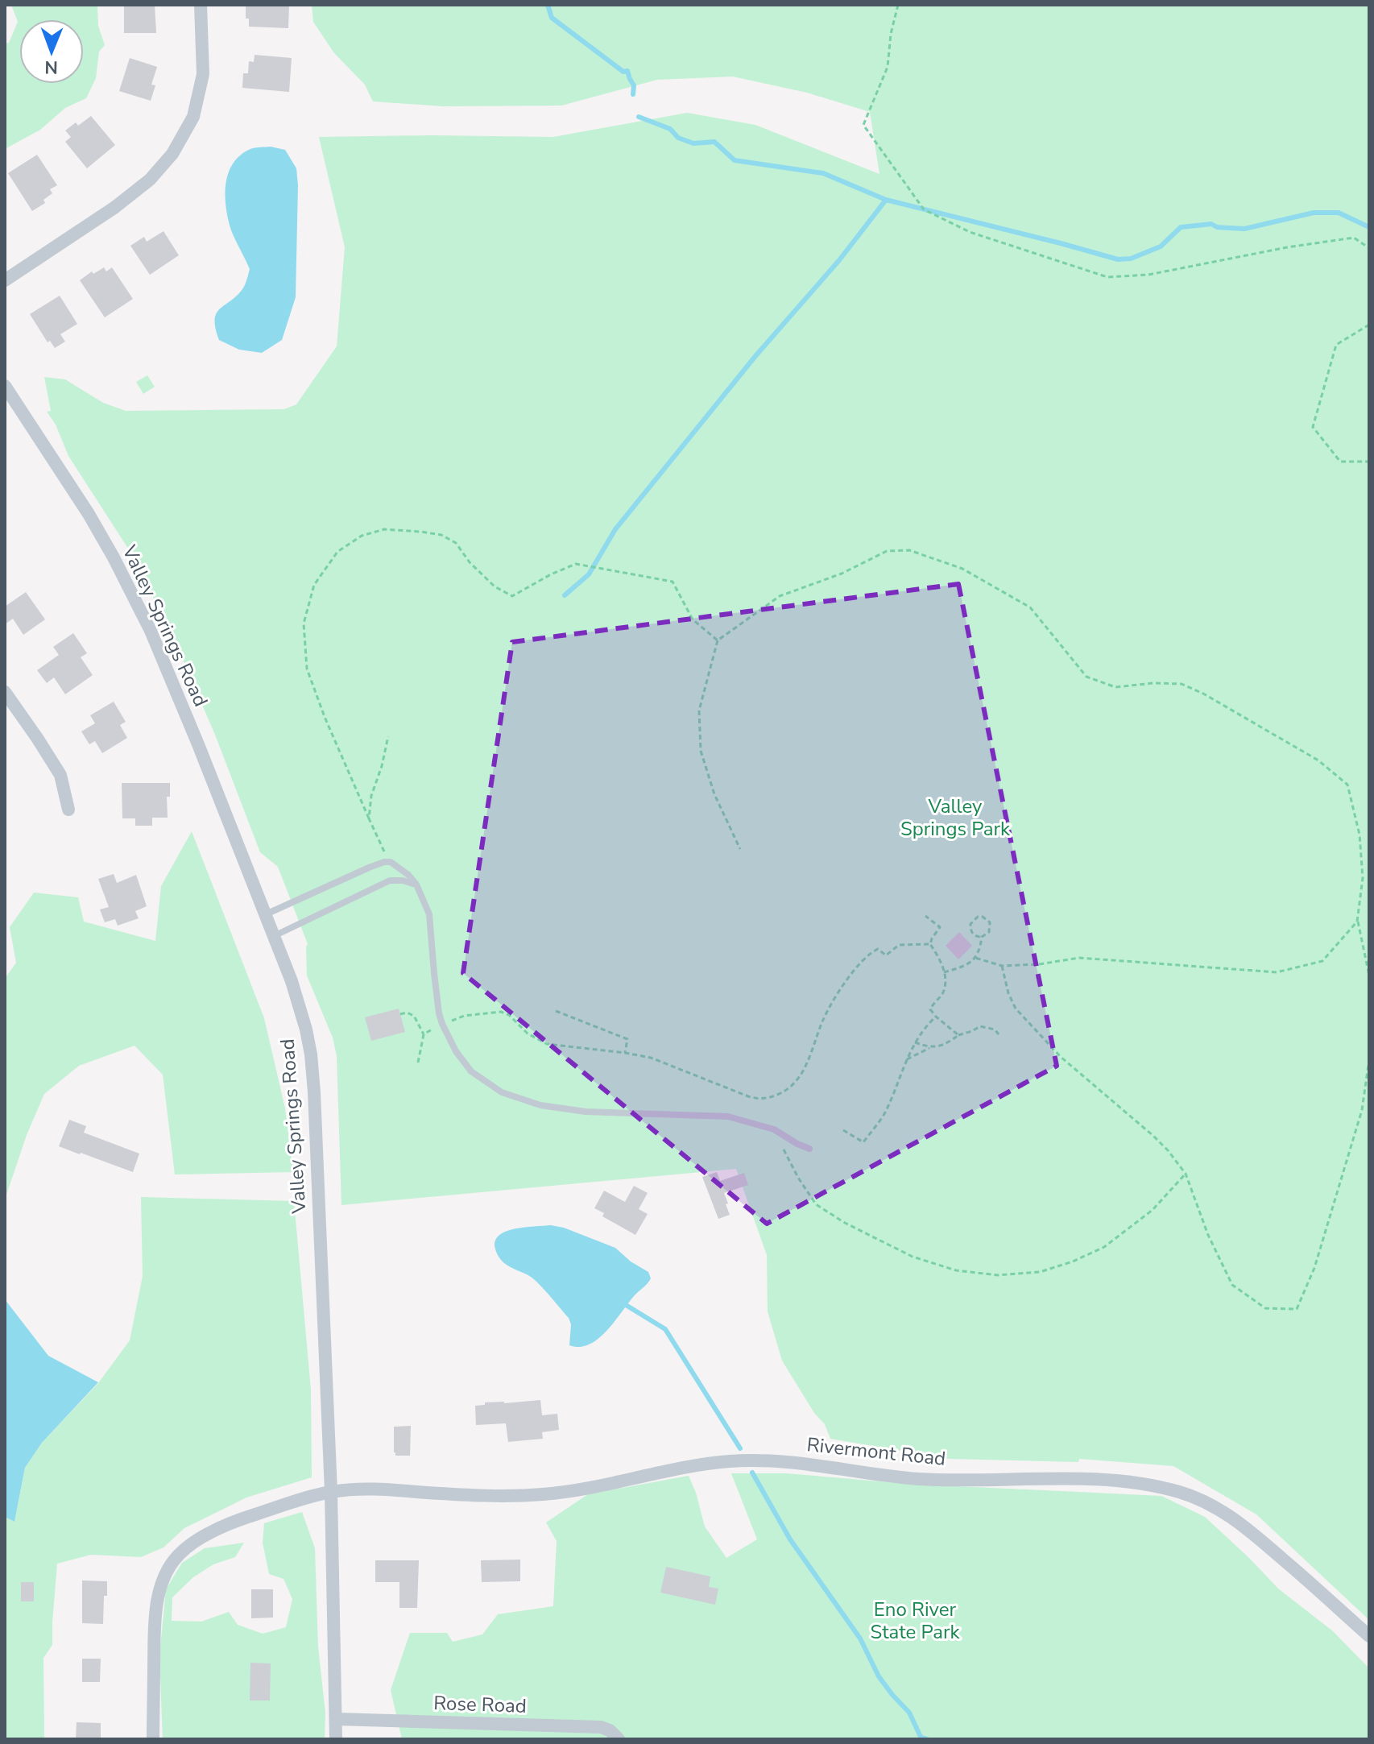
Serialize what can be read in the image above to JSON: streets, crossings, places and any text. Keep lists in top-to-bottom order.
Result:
{
  "streets": {
    "street": ["Valley Springs Road", "Rivermont Road", "Rose Road"]
  },
  "crossings": [
    ["Valley Springs Road", "Rivermont Road"],
    ["Valley Springs Road", "Rose Road"]
  ],
  "parks": ["Valley Springs Park", "Eno River State Park"],
  "north": "bottom"
}
